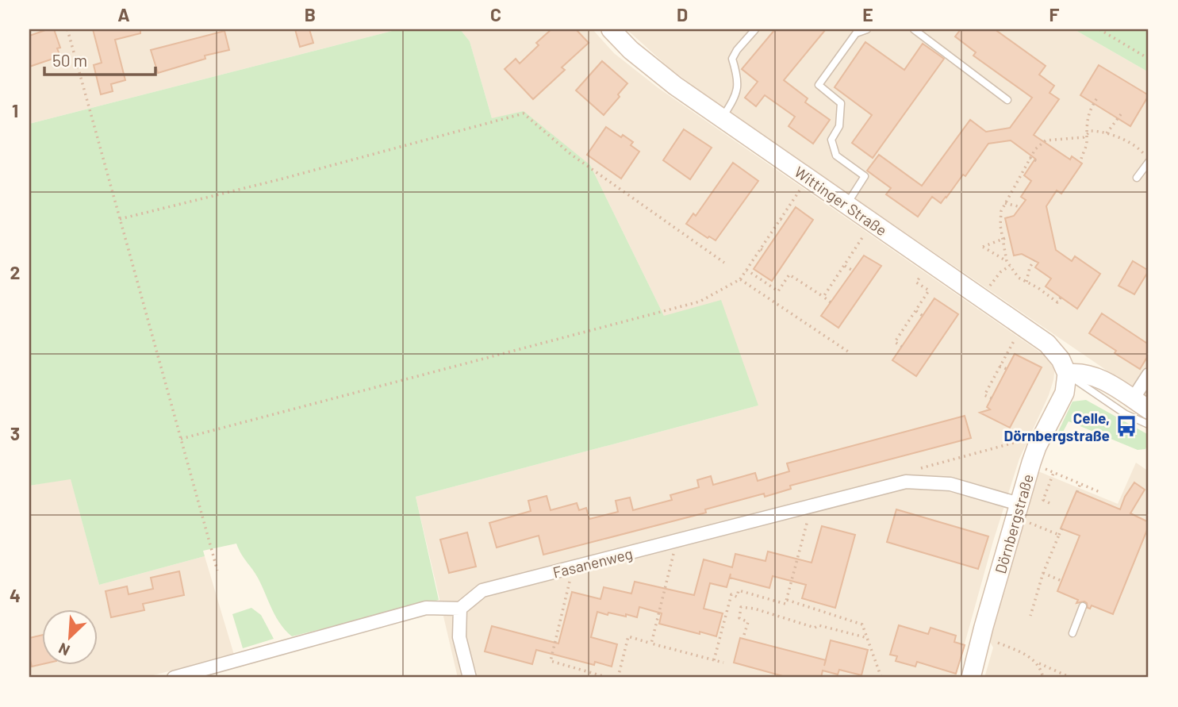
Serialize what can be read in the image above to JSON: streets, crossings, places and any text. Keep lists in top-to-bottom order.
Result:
{
  "streets": {
    "main road": ["Wittinger Straße", "Dörnbergstraße"],
    "street": ["Fasanenweg"]
  },
  "crossings": [
    ["Wittinger Straße", "Dörnbergstraße"],
    ["Dörnbergstraße", "Fasanenweg"]
  ],
  "places": {
    "bus stop": ["Celle, Dörnbergstraße"]
  },
  "scale_bar": "50 m",
  "north": "bottom left",
  "grid": {
    "columns": [
      "A",
      "B",
      "C",
      "D",
      "E",
      "F"
    ],
    "rows": [
      "1",
      "2",
      "3",
      "4"
    ]
  }
}
